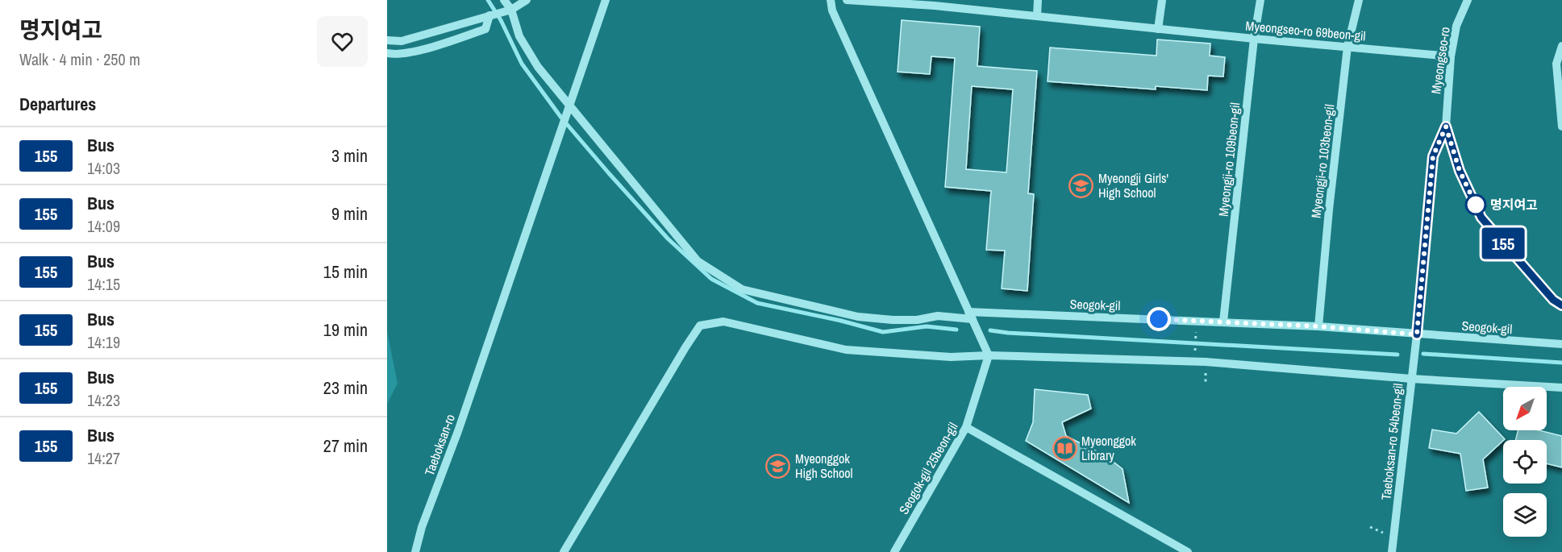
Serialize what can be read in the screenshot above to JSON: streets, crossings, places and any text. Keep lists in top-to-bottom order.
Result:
{
  "streets": {
    "street": [
      "Myeongseo-ro 69beon-gil",
      "Myeongseo-ro",
      "Myeongji-ro 109beon-gil",
      "Myeongji-ro 103beon-gil",
      "Seogok-gil",
      "Taeboksan-ro 54beon-gil",
      "Taeboksan-ro",
      "Seogok-gil 25beon-gil"
    ]
  },
  "crossings": [
    ["Myeongseo-ro 69beon-gil", "Myeongseo-ro"],
    ["Myeongseo-ro 69beon-gil", "Myeongji-ro 109beon-gil"],
    ["Myeongseo-ro 69beon-gil", "Myeongji-ro 103beon-gil"],
    ["Myeongseo-ro", "Seogok-gil"],
    ["Myeongseo-ro", "Taeboksan-ro 54beon-gil"],
    ["Myeongji-ro 109beon-gil", "Seogok-gil"],
    ["Myeongji-ro 103beon-gil", "Seogok-gil"],
    ["Seogok-gil", "Taeboksan-ro 54beon-gil"]
  ],
  "places": {
    "school or university": ["Myeongji Girls' High School", "Myeonggok High School"],
    "other": ["명지여고"],
    "library": ["Myeonggok Library"]
  },
  "lines": ["bus line 155"],
  "north": "bottom left",
  "page": {
    "heading": [
      ["명지여고", "Walk · 4 min · 250 m"],
      "Departures"
    ],
    "on_map": "155",
    "list": [
      {
        "mark": "155",
        "name": "Bus",
        "note": "14:03",
        "value": "3 min"
      },
      {
        "mark": "155",
        "name": "Bus",
        "note": "14:09",
        "value": "9 min"
      },
      {
        "mark": "155",
        "name": "Bus",
        "note": "14:15",
        "value": "15 min"
      },
      {
        "mark": "155",
        "name": "Bus",
        "note": "14:19",
        "value": "19 min"
      },
      {
        "mark": "155",
        "name": "Bus",
        "note": "14:23",
        "value": "23 min"
      },
      {
        "mark": "155",
        "name": "Bus",
        "note": "14:27",
        "value": "27 min"
      }
    ]
  }
}
